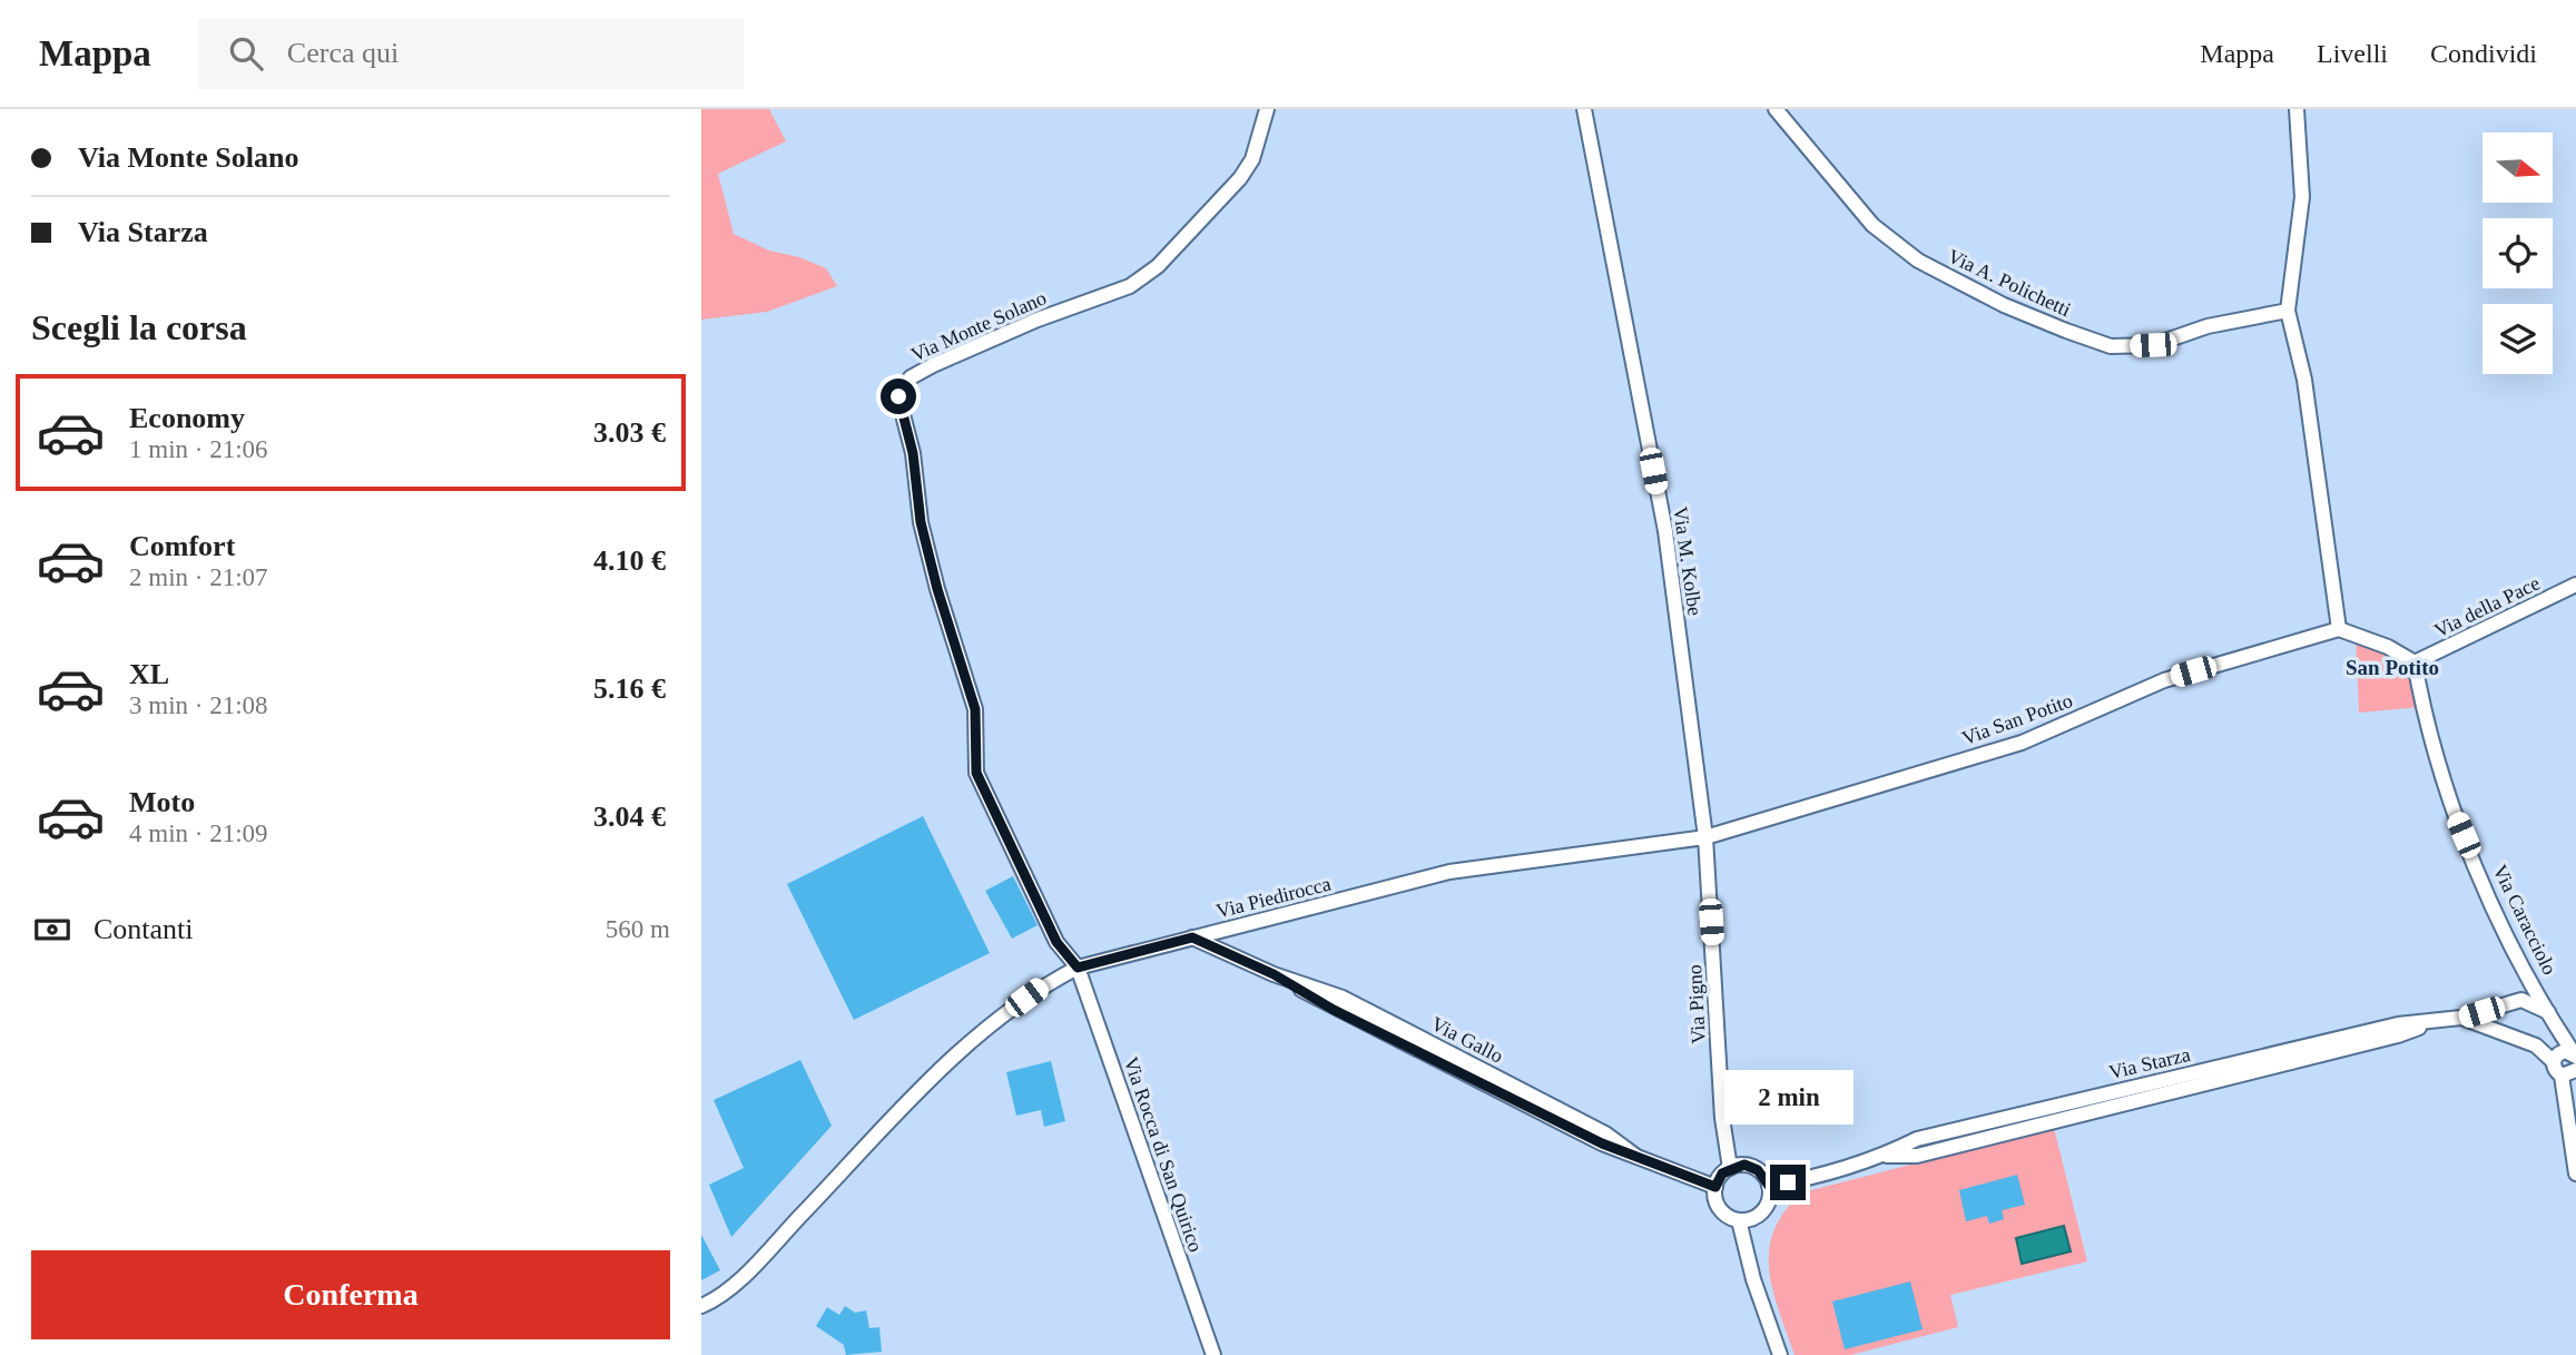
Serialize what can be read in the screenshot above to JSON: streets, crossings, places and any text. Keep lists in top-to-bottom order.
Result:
{
  "streets": {
    "street": [
      "Via A. Polichetti",
      "Via Monte Solano",
      "Via M. Kolbe",
      "Via della Pace",
      "Via San Potito",
      "Via Piedirocca",
      "Via Caracciolo",
      "Via Pigno",
      "Via Gallo",
      "Via Starza",
      "Via Rocca di San Quirico"
    ]
  },
  "crossings": [
    ["Via Monte Solano", "Via Piedirocca"],
    ["Via Monte Solano", "Via Rocca di San Quirico"],
    ["Via M. Kolbe", "Via San Potito"],
    ["Via M. Kolbe", "Via Piedirocca"],
    ["Via M. Kolbe", "Via Pigno"],
    ["Via della Pace", "Via Caracciolo"],
    ["Via San Potito", "Via Piedirocca"],
    ["Via San Potito", "Via Pigno"],
    ["Via Piedirocca", "Via Pigno"],
    ["Via Piedirocca", "Via Gallo"],
    ["Via Piedirocca", "Via Rocca di San Quirico"],
    ["Via Caracciolo", "Via Starza"],
    ["Via Pigno", "Via Gallo"],
    ["Via Pigno", "Via Starza"],
    ["Via Gallo", "Via Starza"]
  ],
  "districts": ["San Potito"],
  "north": "right",
  "page": {
    "header": "Mappa",
    "search": "Cerca qui",
    "nav": ["Mappa", "Livelli", "Condividi"],
    "banner": ["Via Monte Solano", "Via Starza"],
    "heading": "Scegli la corsa",
    "list": [
      {
        "name": "Economy",
        "note": "1 min · 21:06",
        "value": "3.03 €"
      },
      {
        "name": "Comfort",
        "note": "2 min · 21:07",
        "value": "4.10 €"
      },
      {
        "name": "XL",
        "note": "3 min · 21:08",
        "value": "5.16 €"
      },
      {
        "name": "Moto",
        "note": "4 min · 21:09",
        "value": "3.04 €"
      }
    ],
    "pay": ["Contanti", "560 m"],
    "bubble": "2 min",
    "buttons": "Conferma"
  }
}
